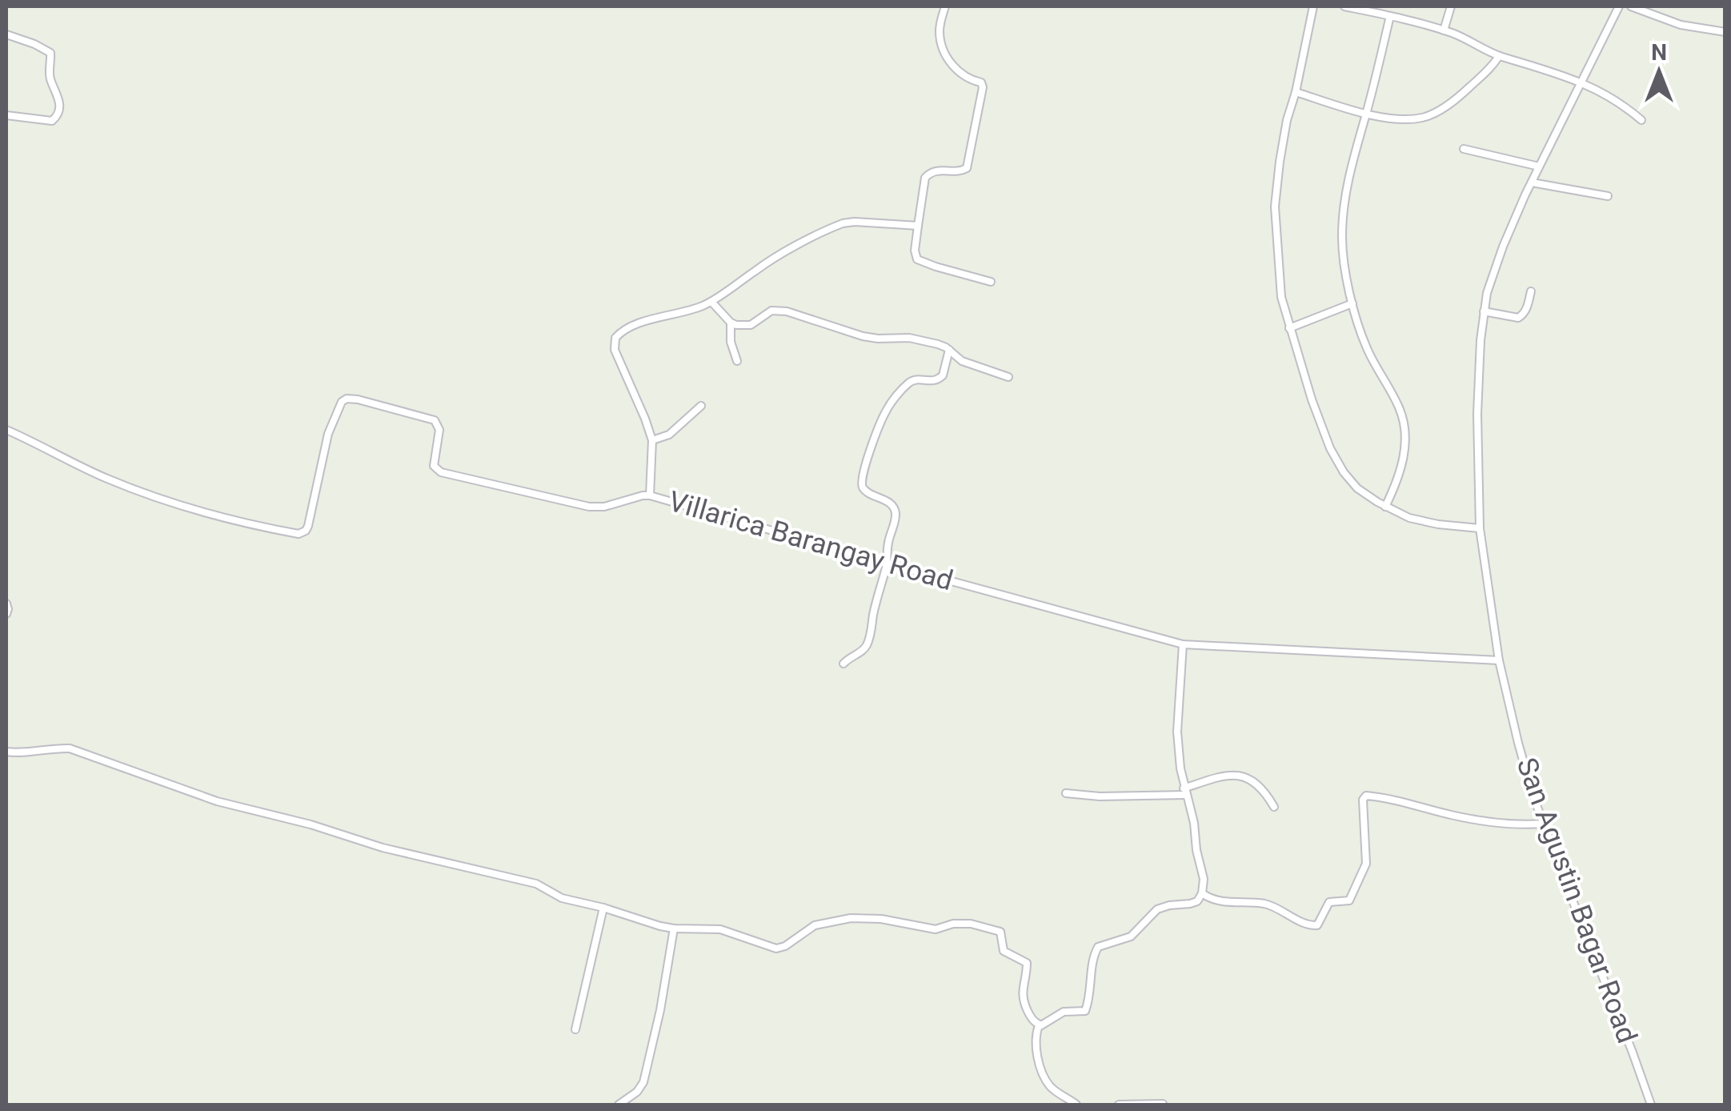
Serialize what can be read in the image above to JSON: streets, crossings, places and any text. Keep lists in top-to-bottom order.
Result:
{
  "streets": {
    "street": ["Villarica Barangay Road", "San Agustin Bagar Road"]
  },
  "crossings": [
    ["Villarica Barangay Road", "San Agustin Bagar Road"]
  ],
  "north": "top"
}
